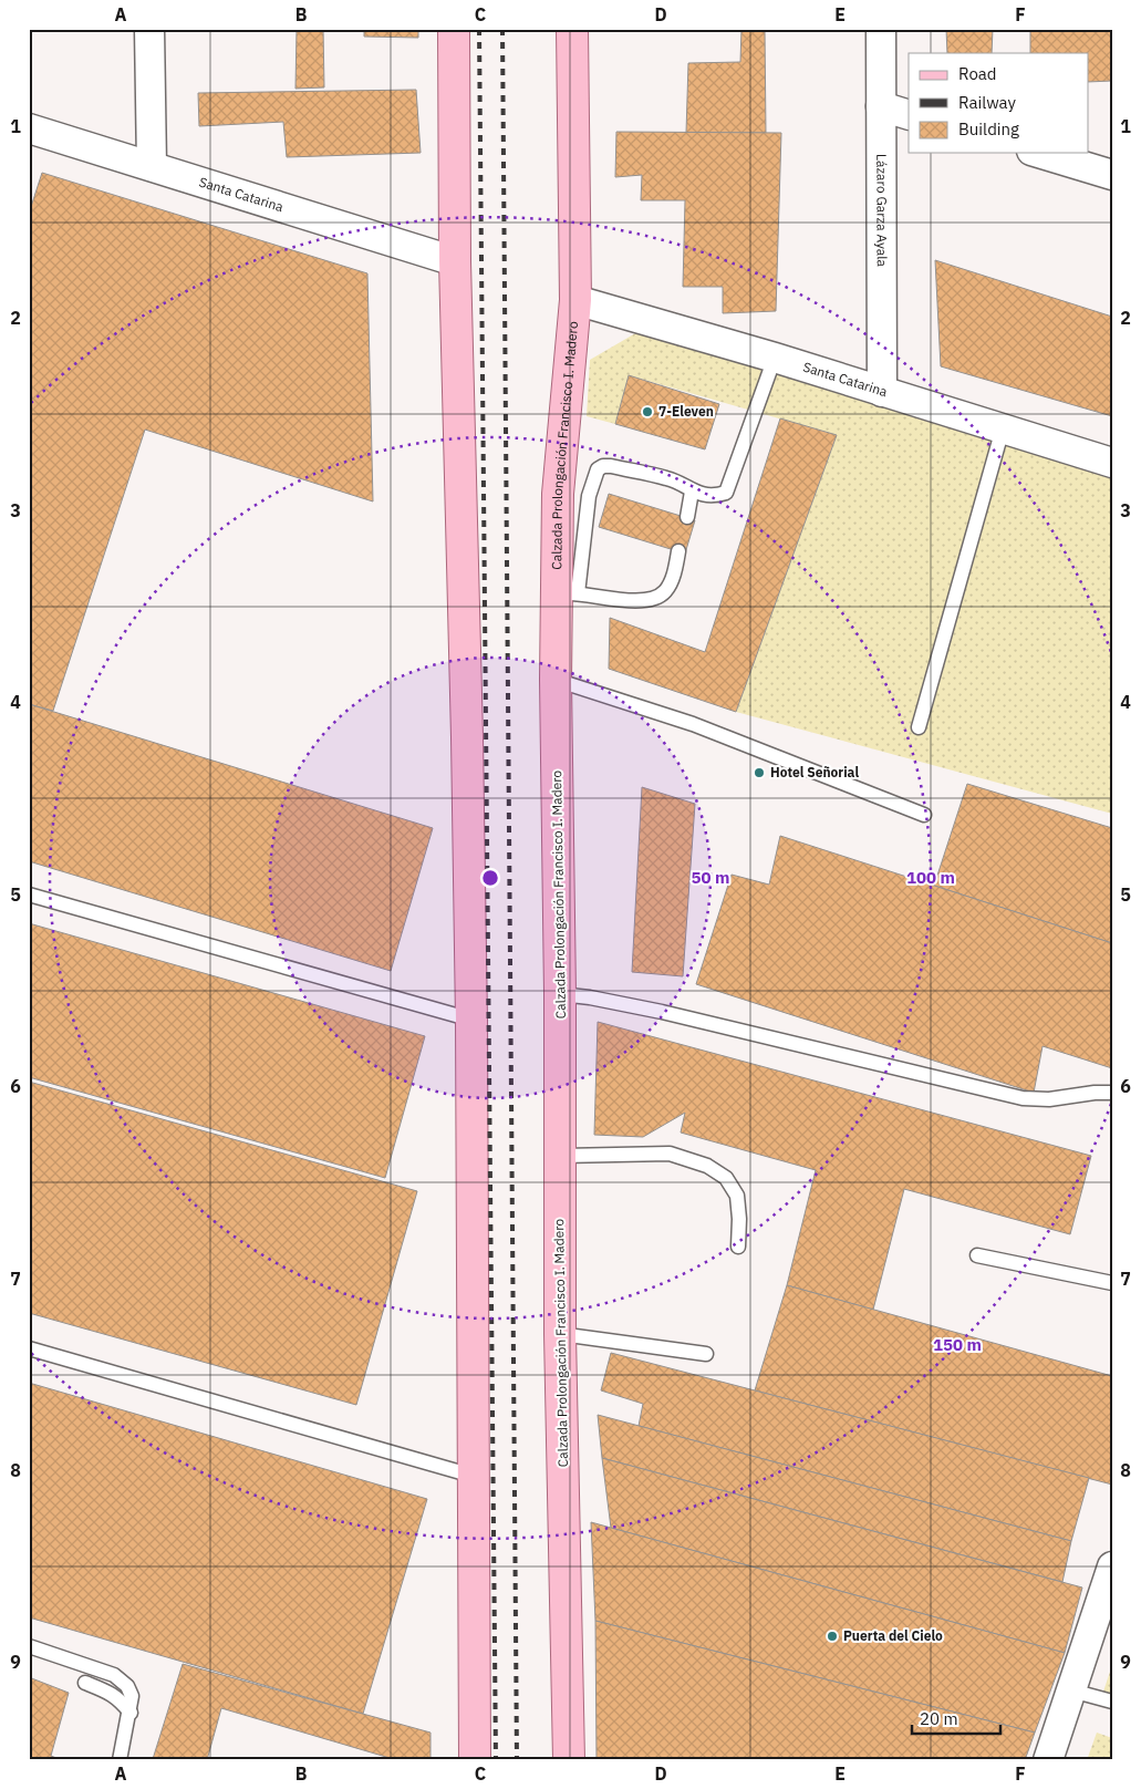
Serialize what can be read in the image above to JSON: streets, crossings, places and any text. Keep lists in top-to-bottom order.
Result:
{
  "streets": {
    "main road": ["Calzada Prolongación Francisco I. Madero"],
    "street": ["Santa Catarina", "Lázaro Garza Ayala"]
  },
  "crossings": [
    ["Santa Catarina", "Lázaro Garza Ayala"],
    ["Santa Catarina", "Calzada Prolongación Francisco I. Madero"]
  ],
  "places": ["7-Eleven", "Hotel Señorial", "Puerta del Cielo"],
  "legend": ["Road", "Railway", "Building"],
  "scale_bar": "20 m",
  "grid": {
    "columns": [
      "A",
      "B",
      "C",
      "D",
      "E",
      "F"
    ],
    "rows": [
      "1",
      "2",
      "3",
      "4",
      "5",
      "6",
      "7",
      "8",
      "9"
    ]
  },
  "rings": ["50 m", "100 m", "150 m"]
}
